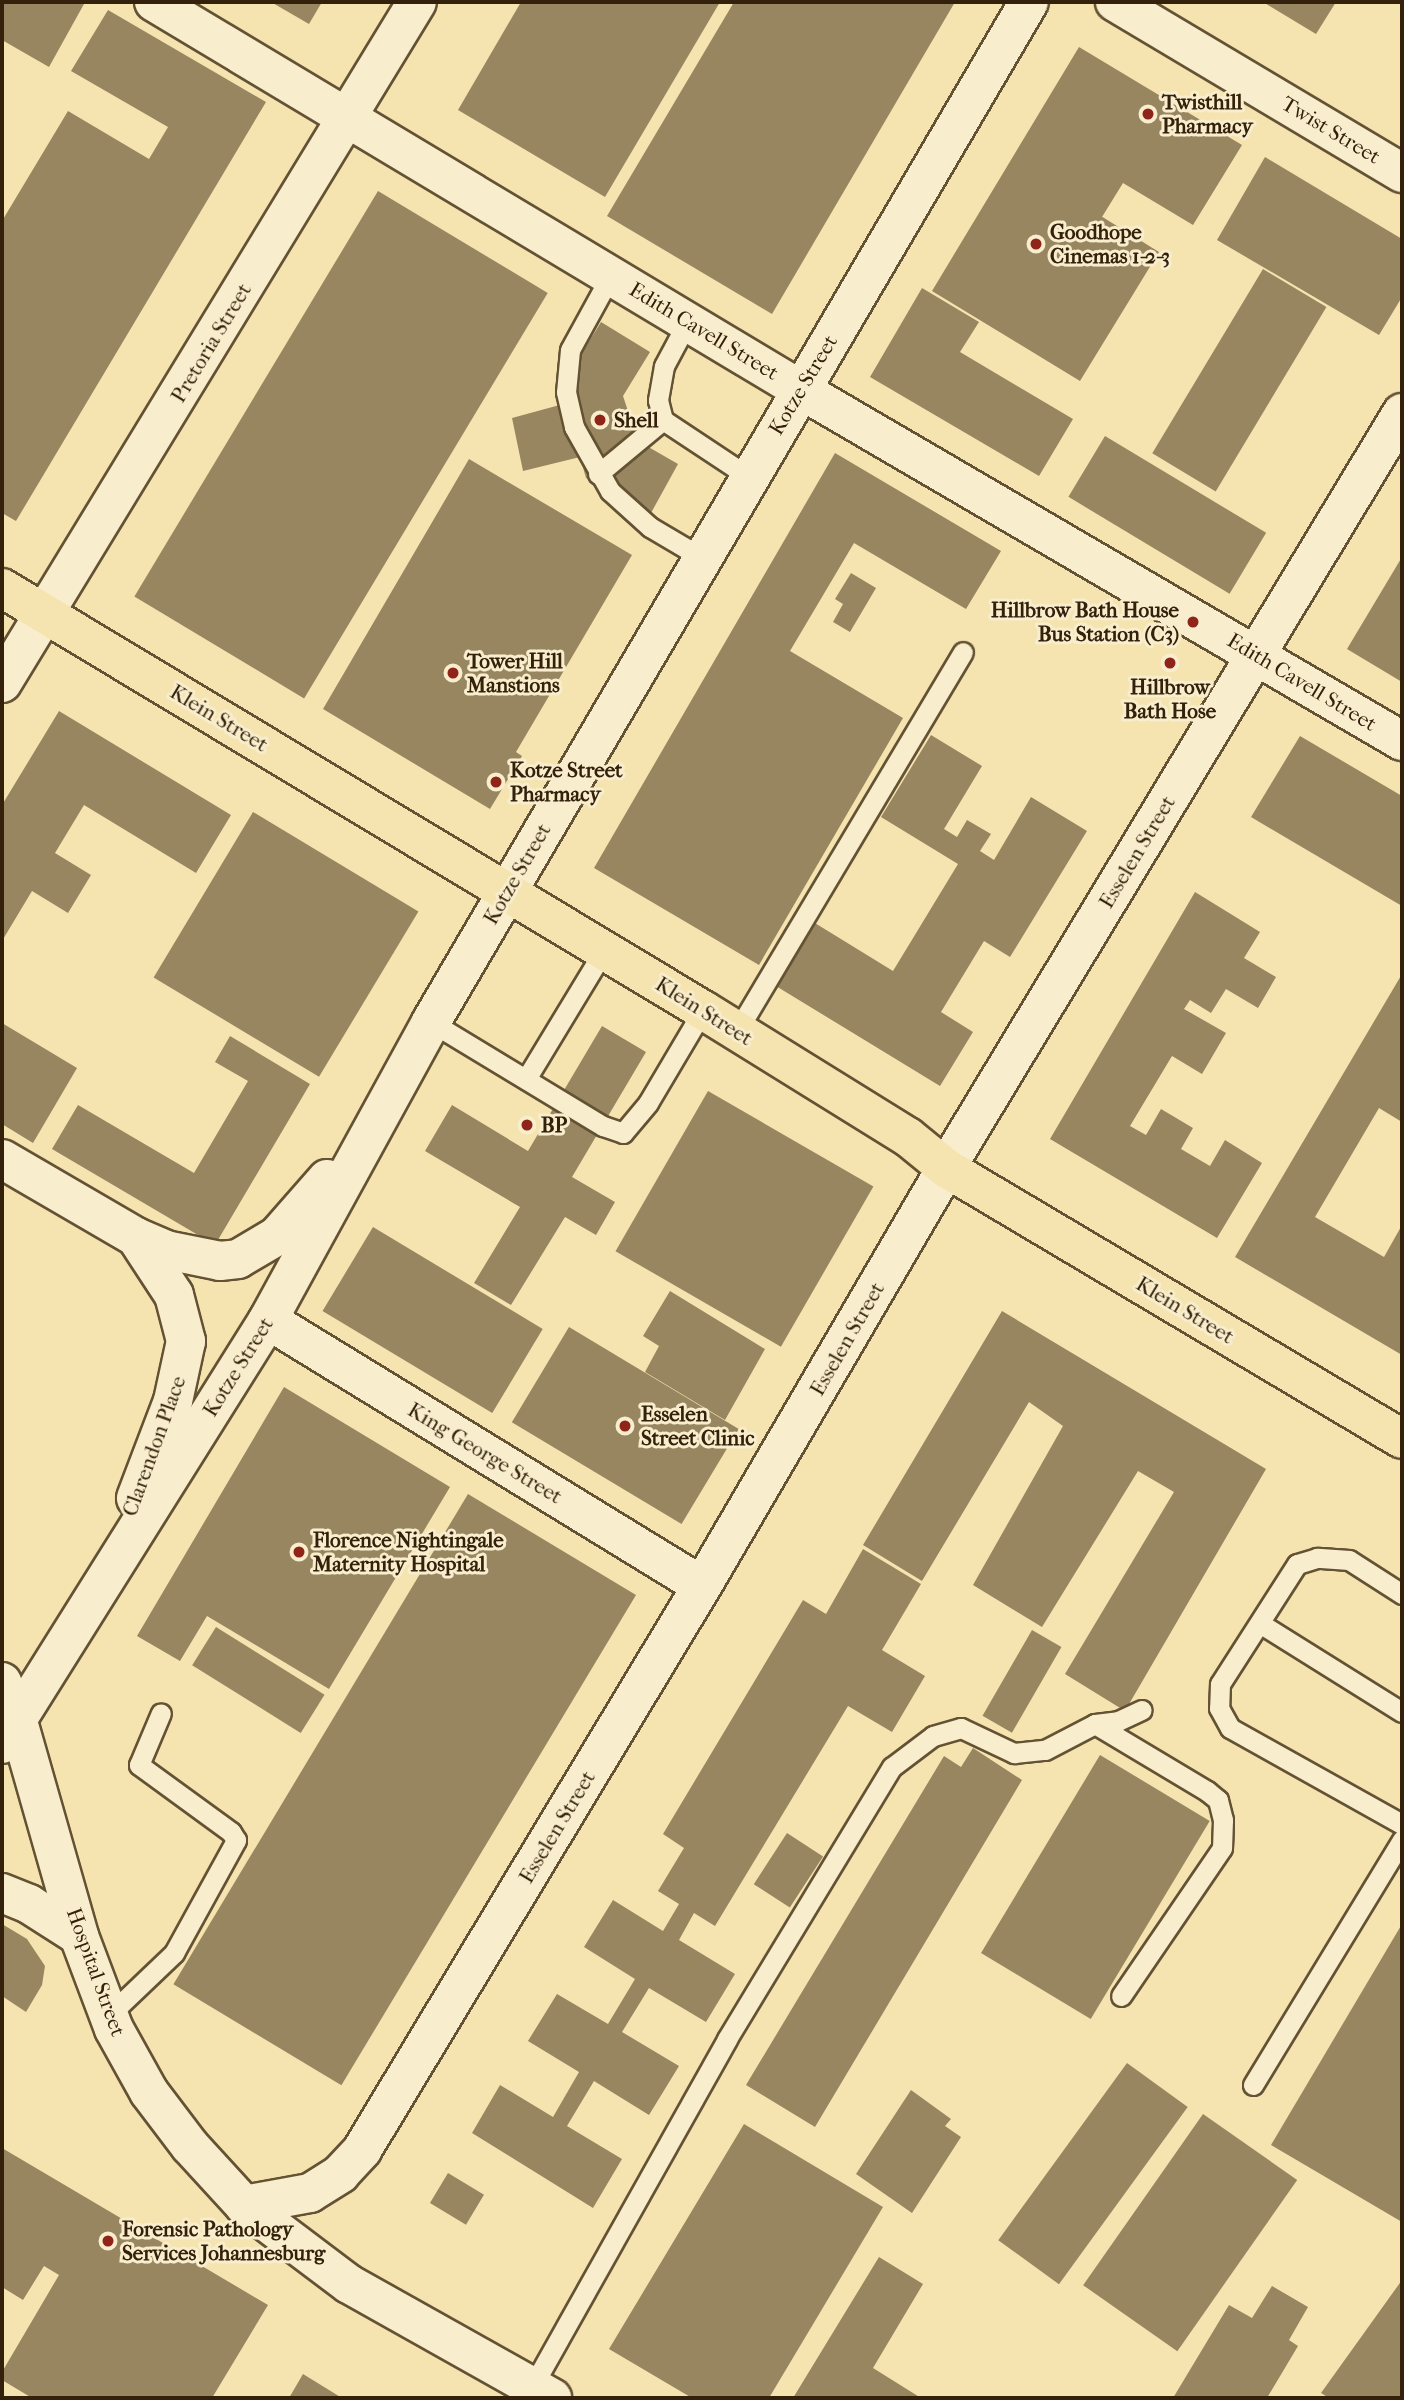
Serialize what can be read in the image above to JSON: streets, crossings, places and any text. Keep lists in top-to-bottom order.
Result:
{
  "streets": {
    "main road": ["Klein Street"],
    "street": [
      "Twist Street",
      "Edith Cavell Street",
      "Pretoria Street",
      "Kotze Street",
      "Esselen Street",
      "Clarendon Place",
      "King George Street",
      "Hospital Street"
    ]
  },
  "crossings": [
    ["Edith Cavell Street", "Pretoria Street"],
    ["Edith Cavell Street", "Kotze Street"],
    ["Edith Cavell Street", "Esselen Street"],
    ["Pretoria Street", "Klein Street"],
    ["Kotze Street", "Klein Street"],
    ["Kotze Street", "Clarendon Place"],
    ["Kotze Street", "King George Street"],
    ["Kotze Street", "Hospital Street"],
    ["Klein Street", "Esselen Street"],
    ["Esselen Street", "King George Street"],
    ["Esselen Street", "Hospital Street"]
  ],
  "places": [
    "Twisthill Pharmacy",
    "Goodhope Cinemas 1-2-3",
    "Shell",
    "Hillbrow Bath House Bus Station (C3)",
    "Hillbrow Bath Hose",
    "Tower Hill Manstions",
    "Kotze Street Pharmacy",
    "BP",
    "Esselen Street Clinic",
    "Florence Nightingale Maternity Hospital",
    "Forensic Pathology Services Johannesburg"
  ]
}
